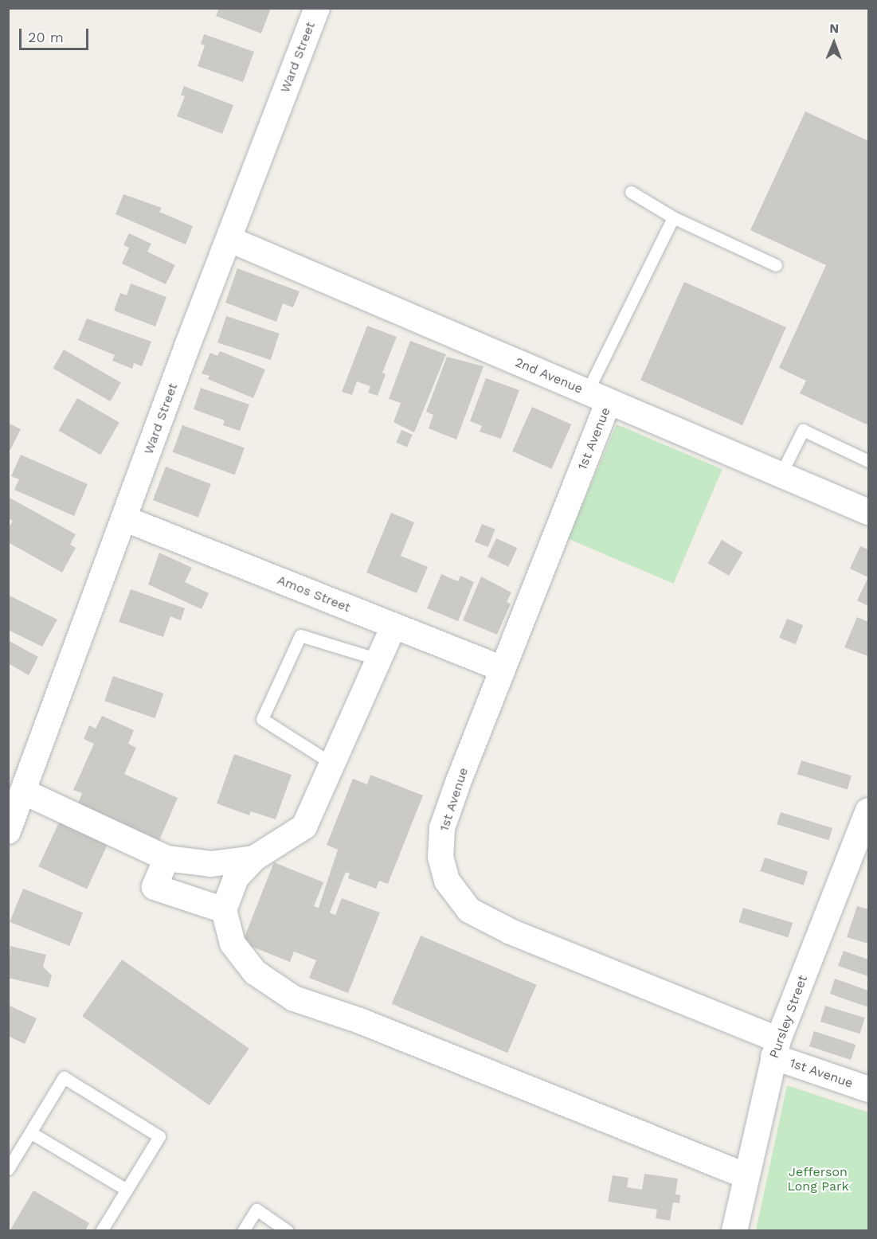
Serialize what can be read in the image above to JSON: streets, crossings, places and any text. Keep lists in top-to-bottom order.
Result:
{
  "streets": {
    "street": [
      "Ward Street",
      "2nd Avenue",
      "1st Avenue",
      "Amos Street",
      "Pursley Street"
    ]
  },
  "crossings": [
    ["Ward Street", "2nd Avenue"],
    ["Ward Street", "Amos Street"],
    ["2nd Avenue", "1st Avenue"],
    ["1st Avenue", "Amos Street"],
    ["1st Avenue", "Pursley Street"]
  ],
  "parks": ["Jefferson Long Park"],
  "scale_bar": "20 m",
  "north": "top"
}
